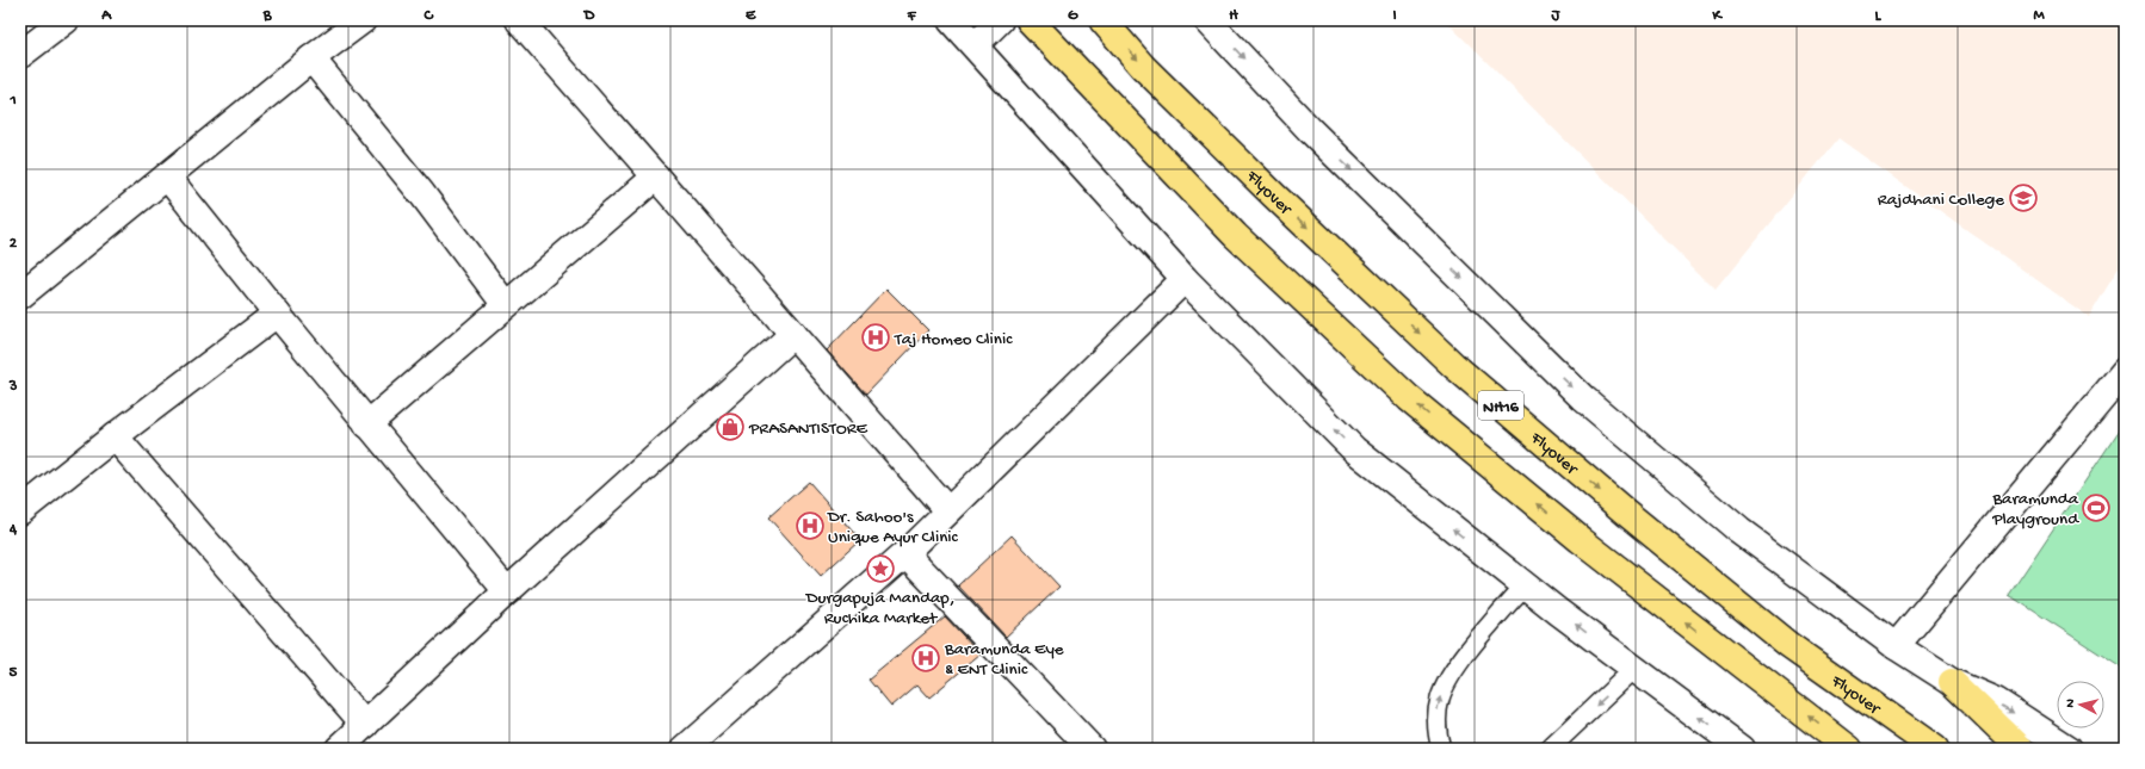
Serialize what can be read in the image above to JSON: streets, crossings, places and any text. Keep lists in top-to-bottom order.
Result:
{
  "streets": {
    "highway": ["Flyover", "NH16"]
  },
  "places": {
    "school or university": ["Rajdhani College"],
    "hospital": ["Taj Homeo Clinic", "Dr. Sahoo's Unique Ayur Clinic", "Baramunda Eye & ENT Clinic"],
    "shop": ["PRASANTISTORE"],
    "sports": ["Baramunda Playground"],
    "place": ["Durgapuja Mandap, Ruchika Market"]
  },
  "north": "left",
  "grid": {
    "columns": [
      "A",
      "B",
      "C",
      "D",
      "E",
      "F",
      "G",
      "H",
      "I",
      "J",
      "K",
      "L",
      "M"
    ],
    "rows": [
      "1",
      "2",
      "3",
      "4",
      "5"
    ]
  }
}
